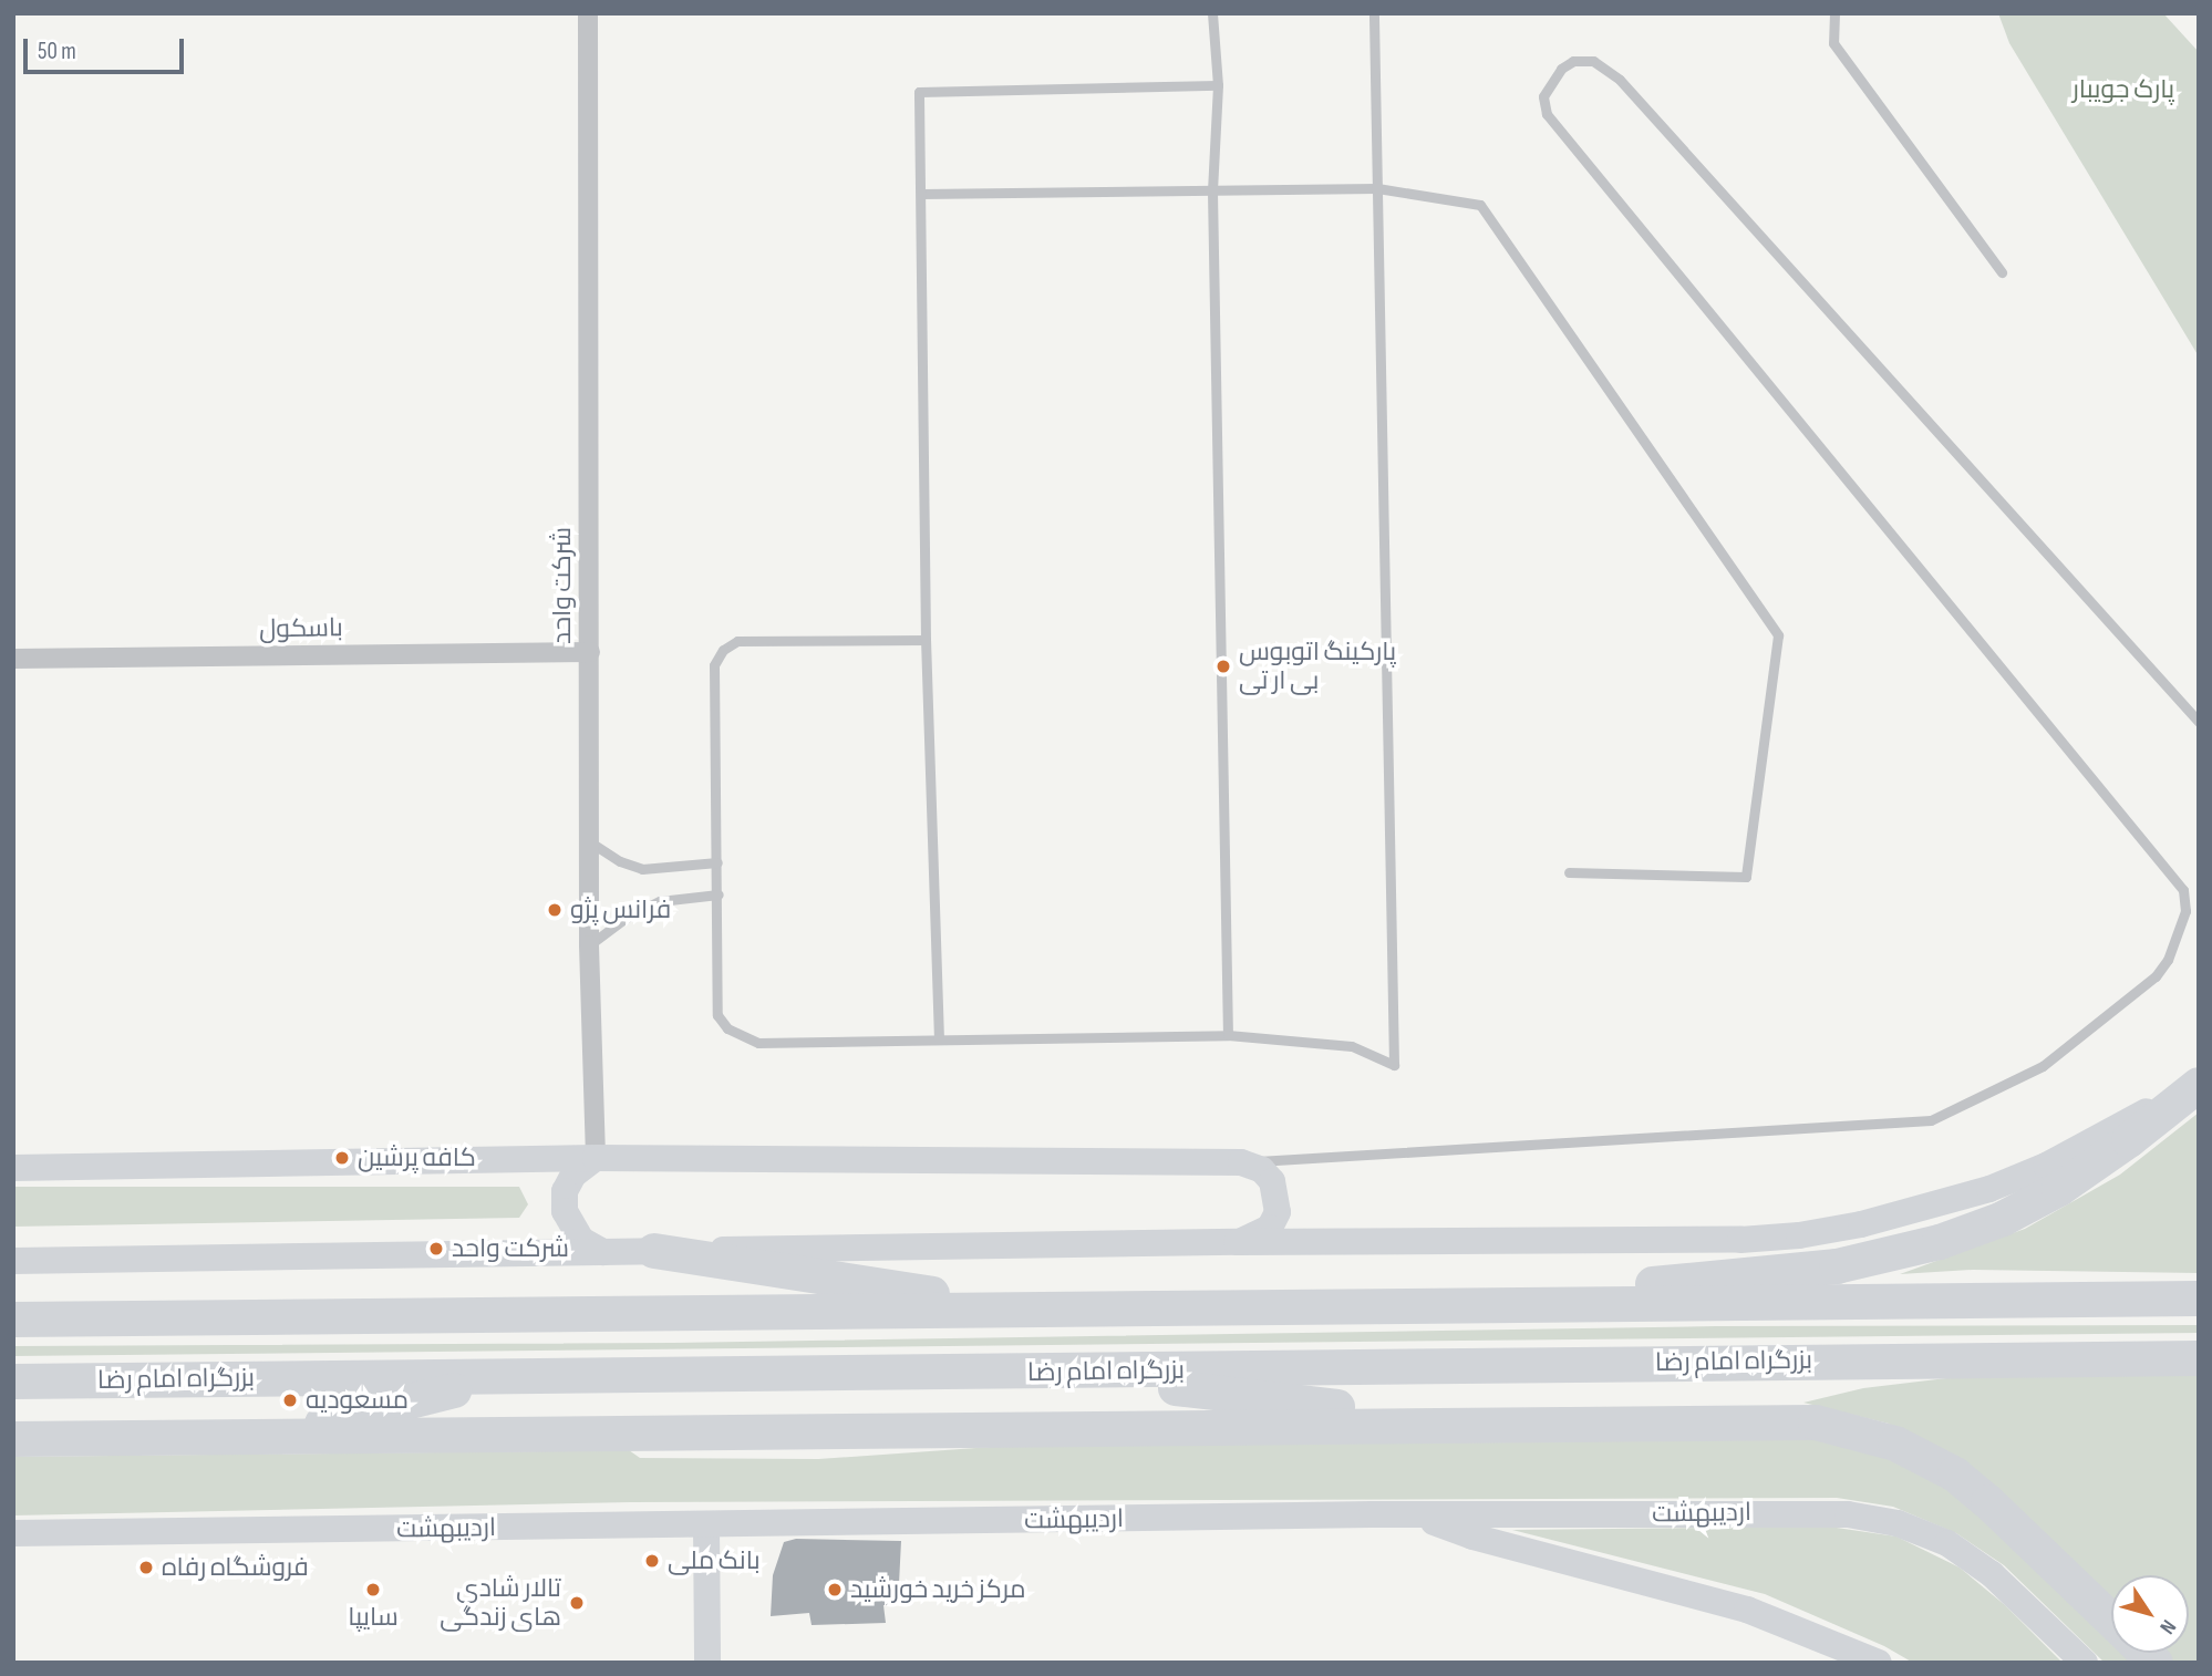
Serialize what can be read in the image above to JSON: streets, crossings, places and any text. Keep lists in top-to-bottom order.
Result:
{
  "streets": {
    "highway": ["بزرگراه امام رضا"],
    "main road": ["اردیبهشت"],
    "street": ["شرکت واحد", "باسکول"]
  },
  "crossings": [
    ["شرکت واحد", "باسکول"]
  ],
  "parks": ["پارک جویبار"],
  "places": [
    "پارکینگ اتوبوس بی ار تی",
    "فرانس پژو",
    "کافه پرشین",
    "شرکت واحد",
    "مسعودیه",
    "بانک ملی",
    "فروشگاه رفاه",
    "سایپا",
    "مرکز خرید خورشید",
    "تالار شادی های زندگی"
  ],
  "scale_bar": "50 m",
  "north": "bottom right"
}
